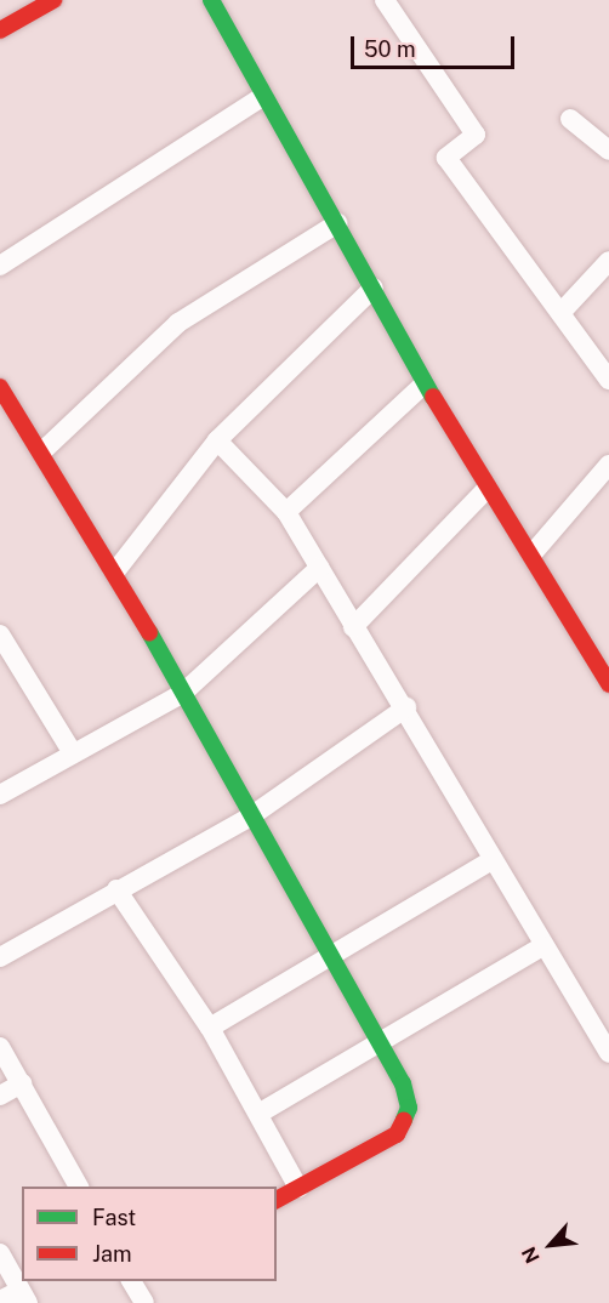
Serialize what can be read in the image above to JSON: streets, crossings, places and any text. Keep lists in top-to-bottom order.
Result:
{
  "legend": ["Fast", "Jam"],
  "scale_bar": "50 m",
  "north": "bottom left"
}
